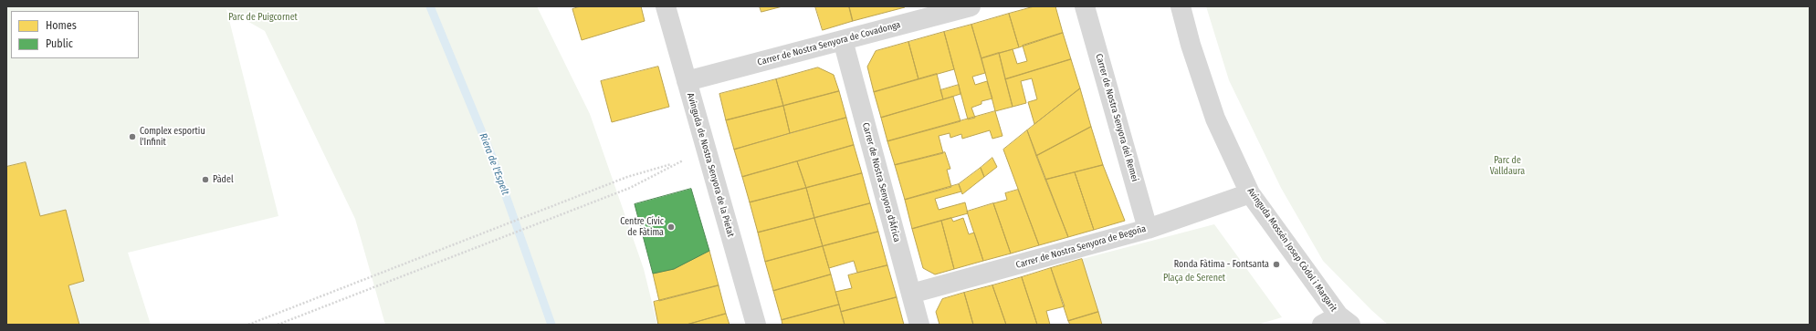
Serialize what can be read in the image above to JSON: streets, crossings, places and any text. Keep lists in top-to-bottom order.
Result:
{
  "streets": {
    "street": [
      "Carrer de Nostra Senyora de Covadonga",
      "Carrer de Nostra Senyora del Remei",
      "Avinguda de Nostra Senyora de la Pietat",
      "Carrer de Nostra Senyora d'Àfrica",
      "Carrer de Nostra Senyora de Begoña",
      "Avinguda Mossèn Josep Còdol i Margarit"
    ]
  },
  "crossings": [
    ["Carrer de Nostra Senyora de Covadonga", "Avinguda de Nostra Senyora de la Pietat"],
    ["Carrer de Nostra Senyora de Covadonga", "Carrer de Nostra Senyora d'Àfrica"],
    ["Carrer de Nostra Senyora del Remei", "Carrer de Nostra Senyora de Begoña"],
    ["Carrer de Nostra Senyora d'Àfrica", "Carrer de Nostra Senyora de Begoña"],
    ["Carrer de Nostra Senyora de Begoña", "Avinguda Mossèn Josep Còdol i Margarit"]
  ],
  "water": ["Riera de l'Espelt"],
  "parks": ["Parc de Puigcornet", "Parc de Valldaura", "Plaça de Serenet"],
  "places": [
    "Complex esportiu l'Infinit",
    "Pàdel",
    "Centre Cívic de Fàtima",
    "Ronda Fàtima - Fontsanta"
  ],
  "legend": ["Homes", "Public"]
}
